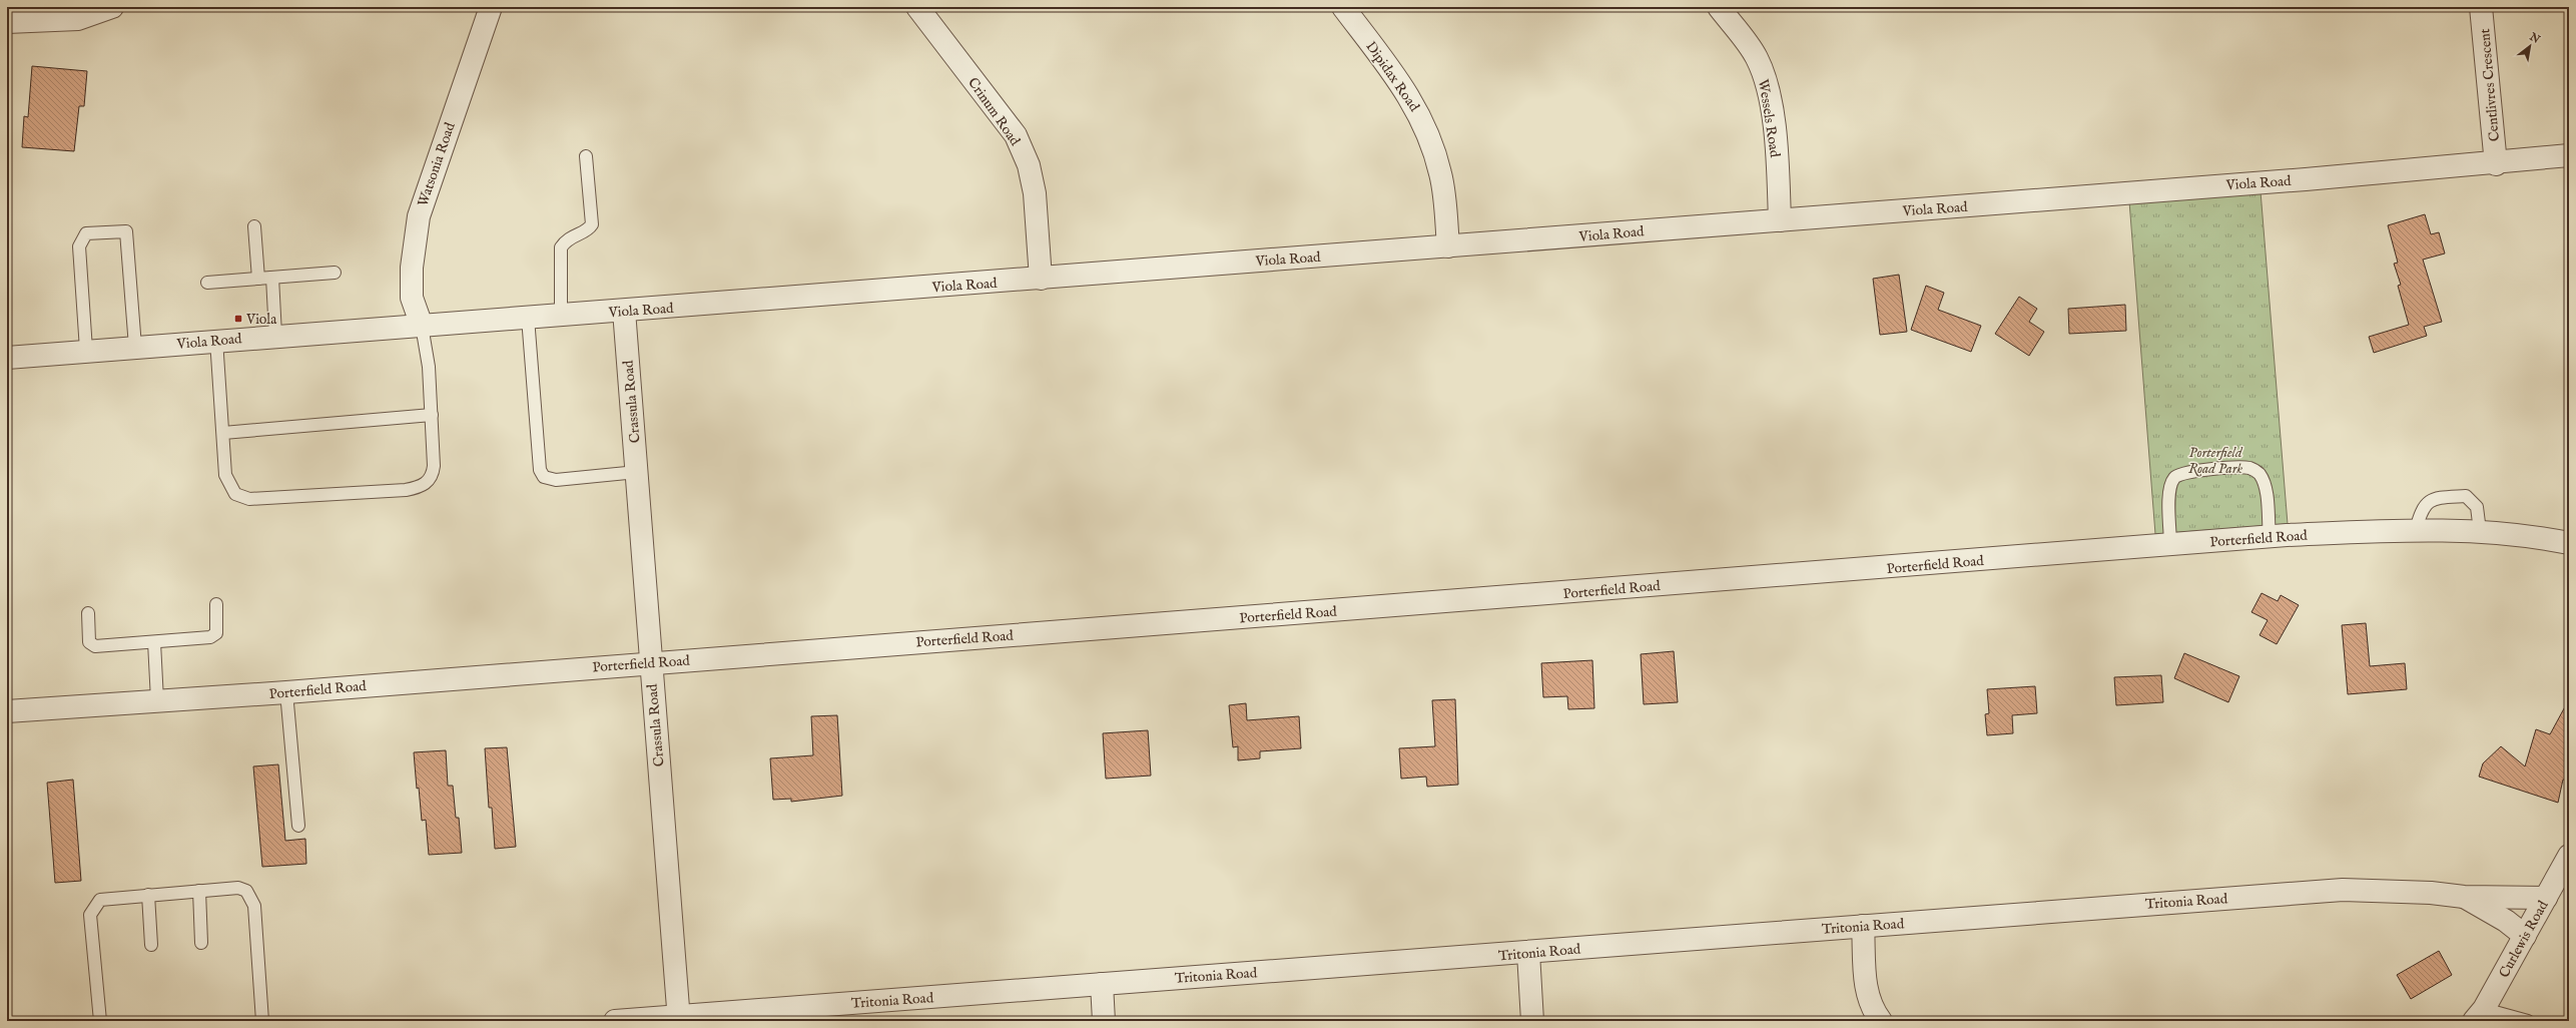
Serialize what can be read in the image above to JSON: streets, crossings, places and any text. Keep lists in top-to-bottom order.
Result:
{
  "streets": {
    "street": [
      "Dipidax Road",
      "Centlivres Crescent",
      "Crinum Road",
      "Wessels Road",
      "Watsonia Road",
      "Viola Road",
      "Crassula Road",
      "Porterfield Road",
      "Tritonia Road",
      "Curlewis Road"
    ]
  },
  "crossings": [
    ["Dipidax Road", "Viola Road"],
    ["Centlivres Crescent", "Viola Road"],
    ["Crinum Road", "Viola Road"],
    ["Wessels Road", "Viola Road"],
    ["Watsonia Road", "Viola Road"],
    ["Viola Road", "Crassula Road"],
    ["Crassula Road", "Porterfield Road"],
    ["Crassula Road", "Tritonia Road"],
    ["Tritonia Road", "Curlewis Road"]
  ],
  "parks": ["Porterfield Road Park"],
  "places": {
    "transit": ["Viola"]
  },
  "north": "top right"
}
